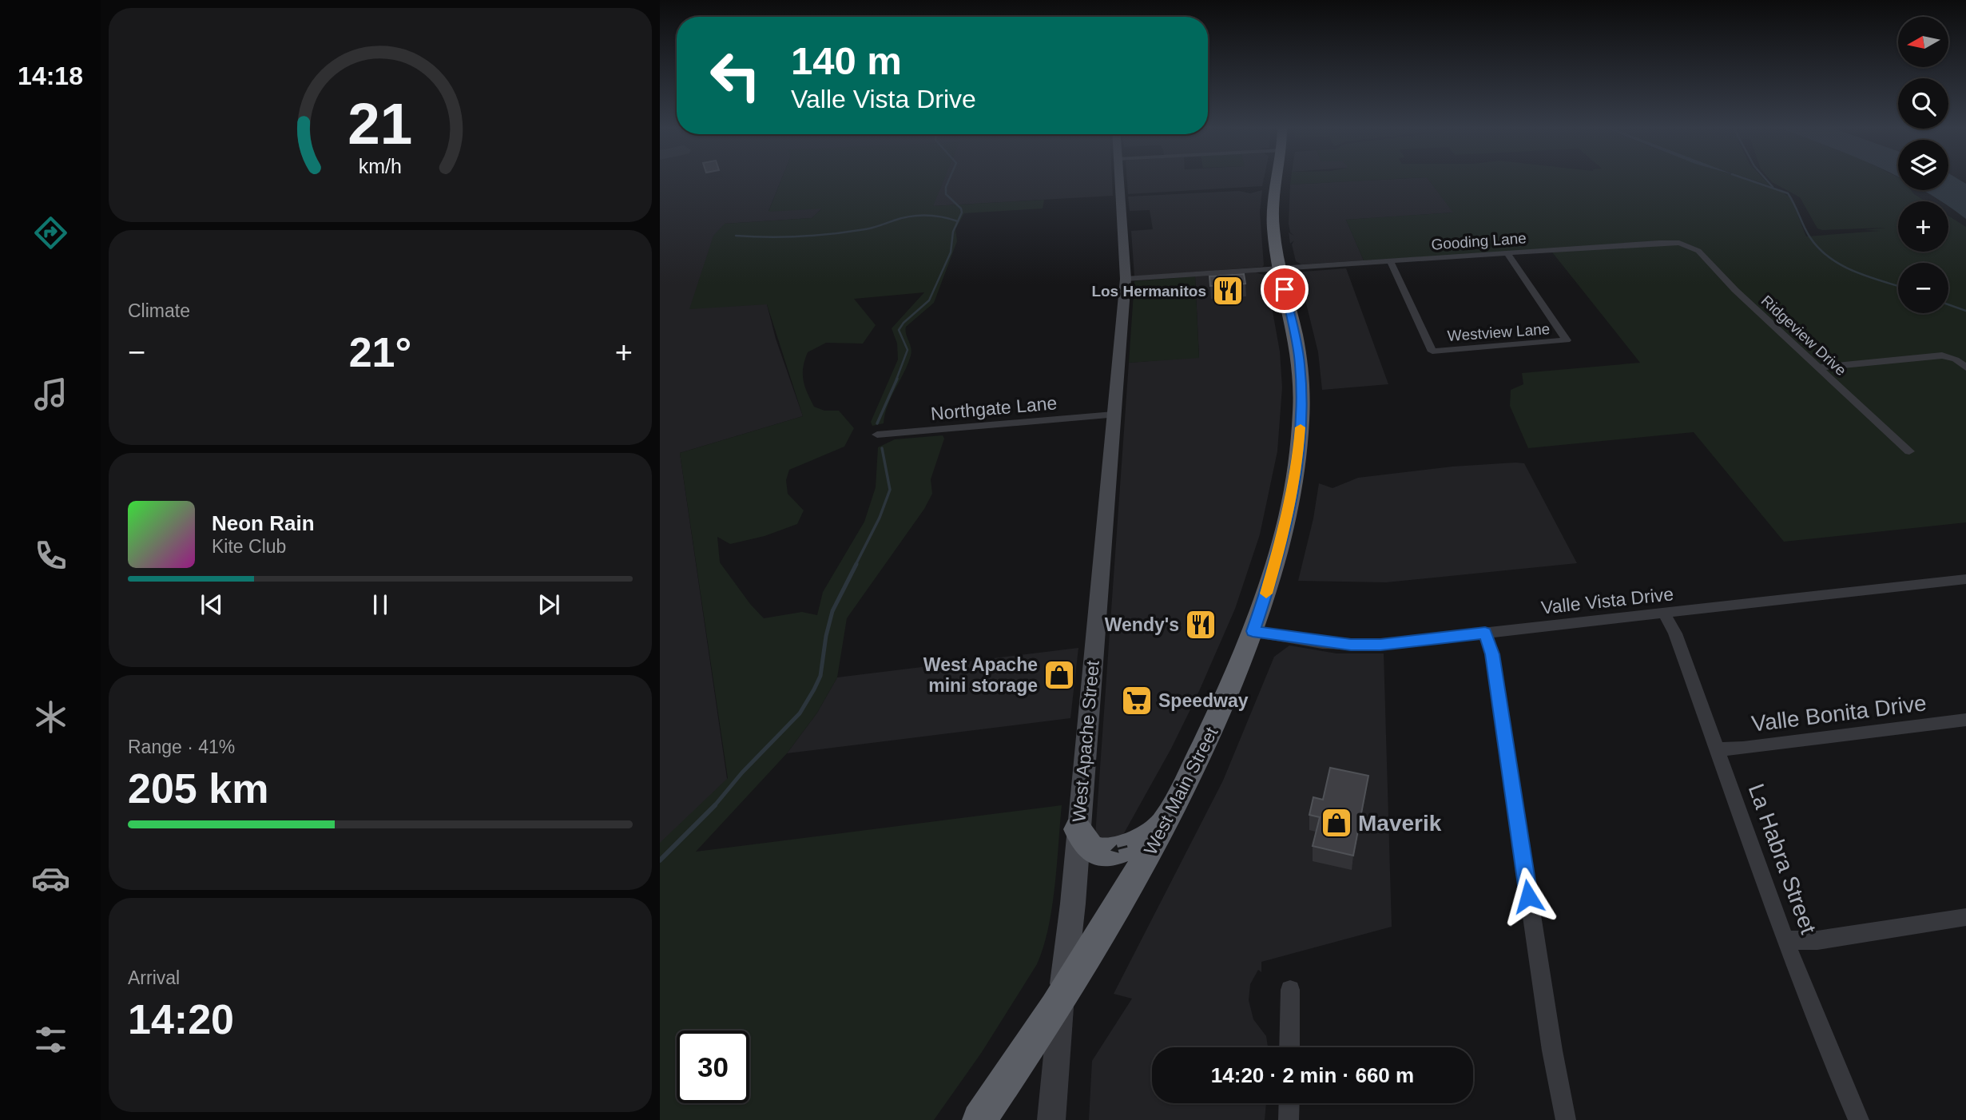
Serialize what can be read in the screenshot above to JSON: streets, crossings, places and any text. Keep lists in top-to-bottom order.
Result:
{
  "streets": {
    "highway": ["West Main Street"],
    "main road": ["West Apache Street"],
    "street": [
      "Gooding Lane",
      "Westview Lane",
      "Ridgeview Drive",
      "Northgate Lane",
      "Valle Vista Drive",
      "Valle Bonita Drive",
      "La Habra Street"
    ]
  },
  "crossings": [
    ["Gooding Lane", "Westview Lane"],
    ["Gooding Lane", "Ridgeview Drive"],
    ["Gooding Lane", "West Apache Street"],
    ["Gooding Lane", "West Main Street"],
    ["Northgate Lane", "West Apache Street"],
    ["Valle Vista Drive", "West Main Street"],
    ["Valle Vista Drive", "La Habra Street"],
    ["Valle Bonita Drive", "La Habra Street"],
    ["West Apache Street", "West Main Street"]
  ],
  "places": {
    "restaurant": ["Los Hermanitos", "Wendy's"],
    "shop": ["West Apache mini storage", "Maverik"],
    "supermarket": ["Speedway"]
  },
  "north": "left",
  "page": {
    "tabs": "14:18",
    "map_buttons": ["+", "−"],
    "turn": ["140 m", "Valle Vista Drive"],
    "tile": [
      "Climate",
      ["Range · 41%", "205 km"],
      ["Arrival", "14:20"]
    ],
    "heat": ["−", "21°", "+"],
    "song": ["Neon Rain", "Kite Club"],
    "limit": "30",
    "trip": "14:20 · 2 min · 660 m",
    "gauge": ["21", "km/h"]
  }
}
